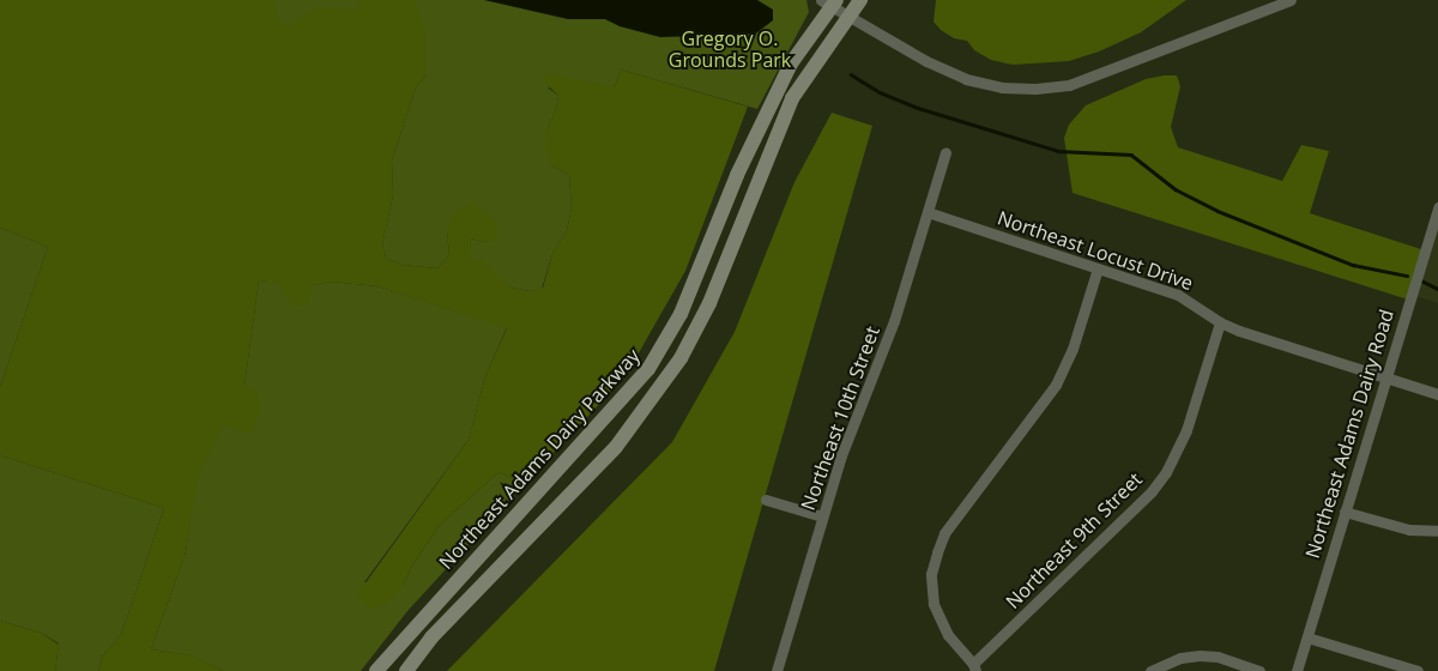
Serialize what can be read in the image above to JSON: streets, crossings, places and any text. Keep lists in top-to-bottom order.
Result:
{
  "streets": {
    "main road": ["Northeast Adams Dairy Parkway"],
    "street": [
      "Northeast Locust Drive",
      "Northeast 10th Street",
      "Northeast Adams Dairy Road",
      "Northeast 9th Street"
    ]
  },
  "crossings": [
    ["Northeast Locust Drive", "Northeast 10th Street"],
    ["Northeast Locust Drive", "Northeast Adams Dairy Road"],
    ["Northeast Locust Drive", "Northeast 9th Street"]
  ],
  "parks": ["Gregory O. Grounds Park"]
}
